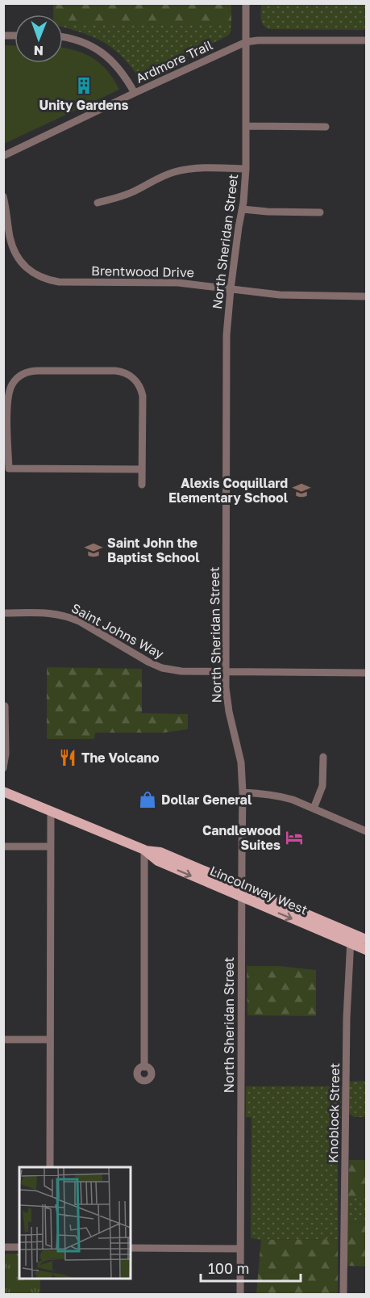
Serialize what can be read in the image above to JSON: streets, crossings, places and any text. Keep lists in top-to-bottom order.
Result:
{
  "streets": {
    "main road": ["Lincolnway West"],
    "street": [
      "Ardmore Trail",
      "North Sheridan Street",
      "Brentwood Drive",
      "Saint Johns Way",
      "Knoblock Street"
    ]
  },
  "crossings": [
    ["Ardmore Trail", "North Sheridan Street"],
    ["North Sheridan Street", "Brentwood Drive"],
    ["North Sheridan Street", "Saint Johns Way"],
    ["North Sheridan Street", "Lincolnway West"],
    ["Lincolnway West", "Knoblock Street"]
  ],
  "places": {
    "building": ["Unity Gardens"],
    "school or university": ["Alexis Coquillard Elementary School", "Saint John the Baptist School"],
    "restaurant": ["The Volcano"],
    "shop": ["Dollar General"],
    "hotel": ["Candlewood Suites"]
  },
  "scale_bar": "100 m",
  "north": "bottom"
}
